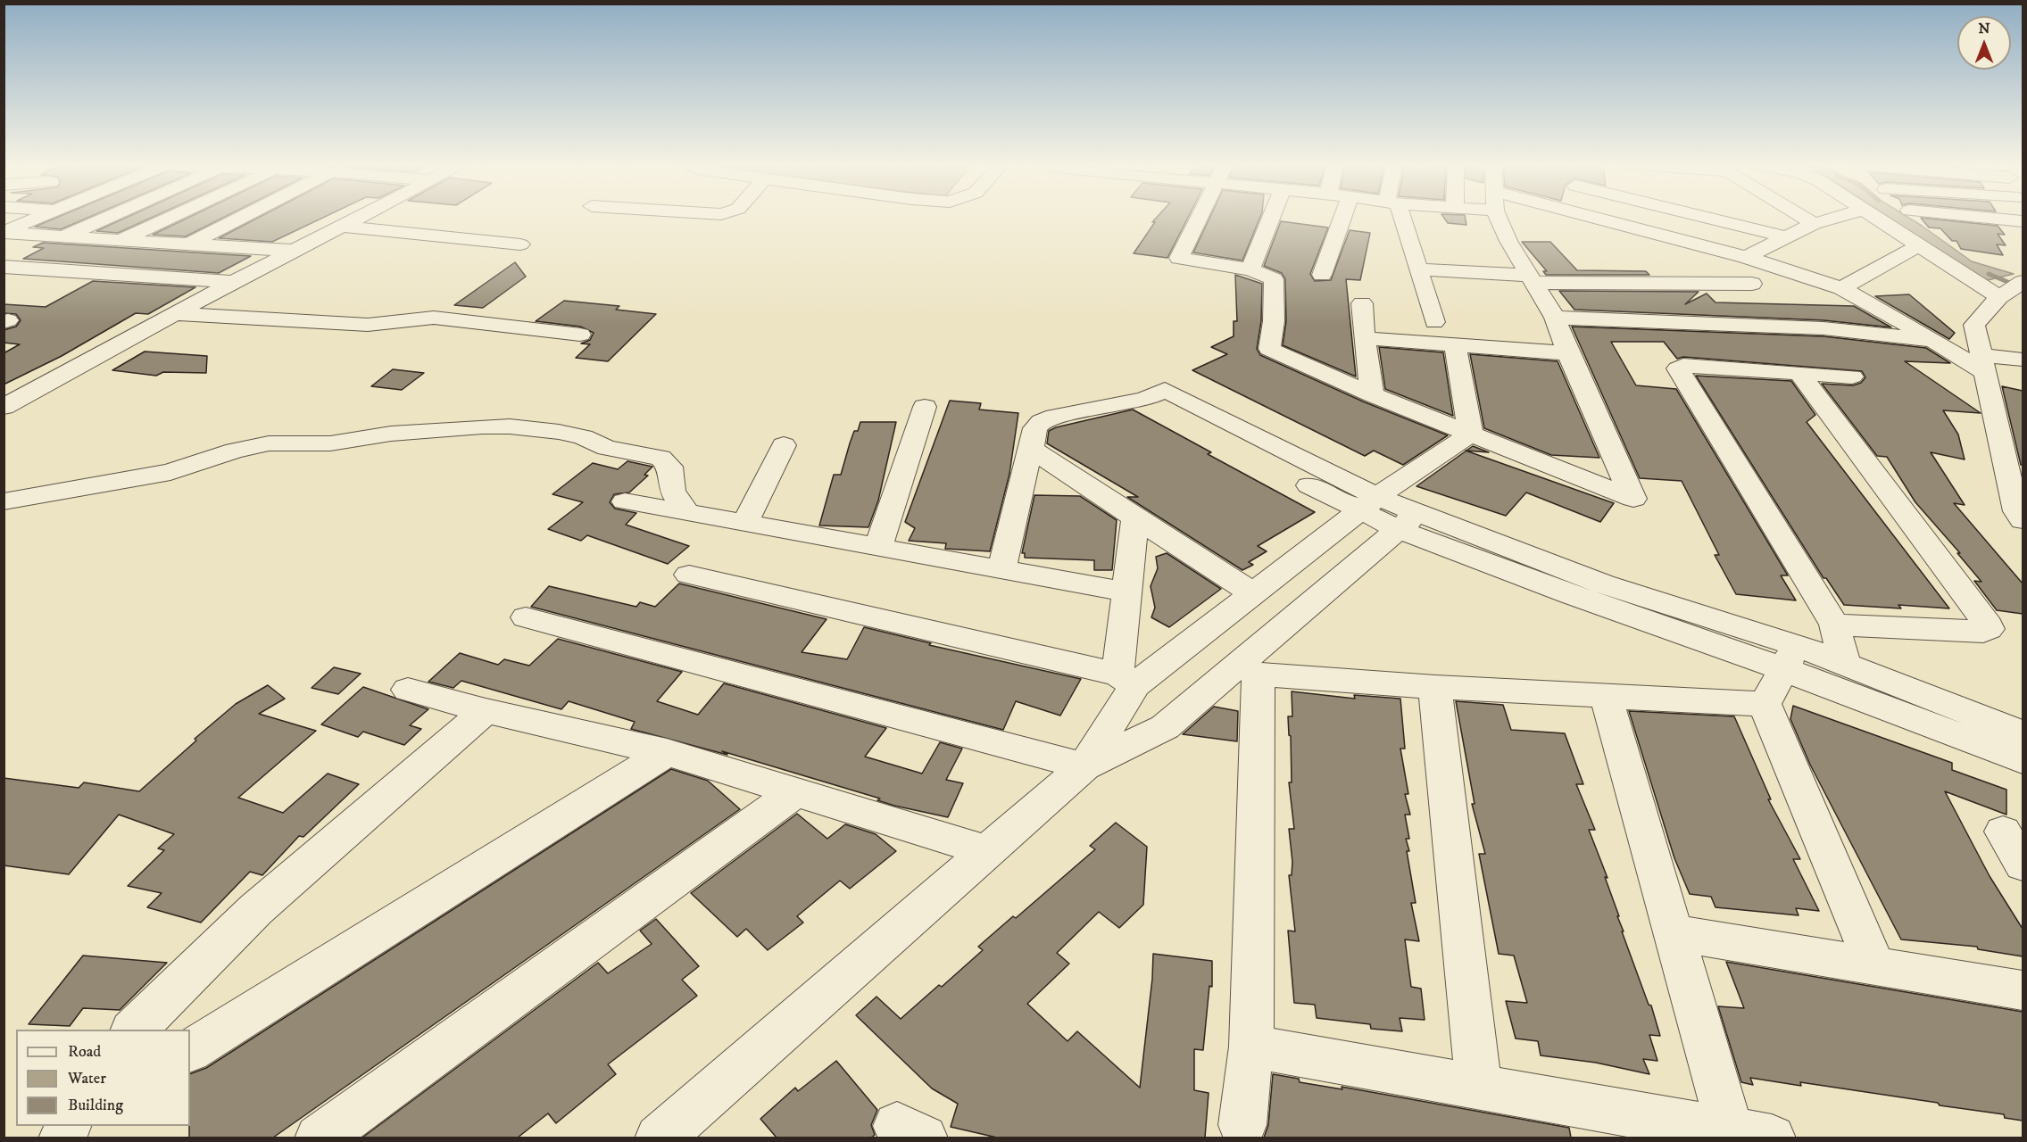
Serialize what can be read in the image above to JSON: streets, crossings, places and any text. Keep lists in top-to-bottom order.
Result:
{
  "legend": ["Road", "Water", "Building"],
  "north": "top"
}
